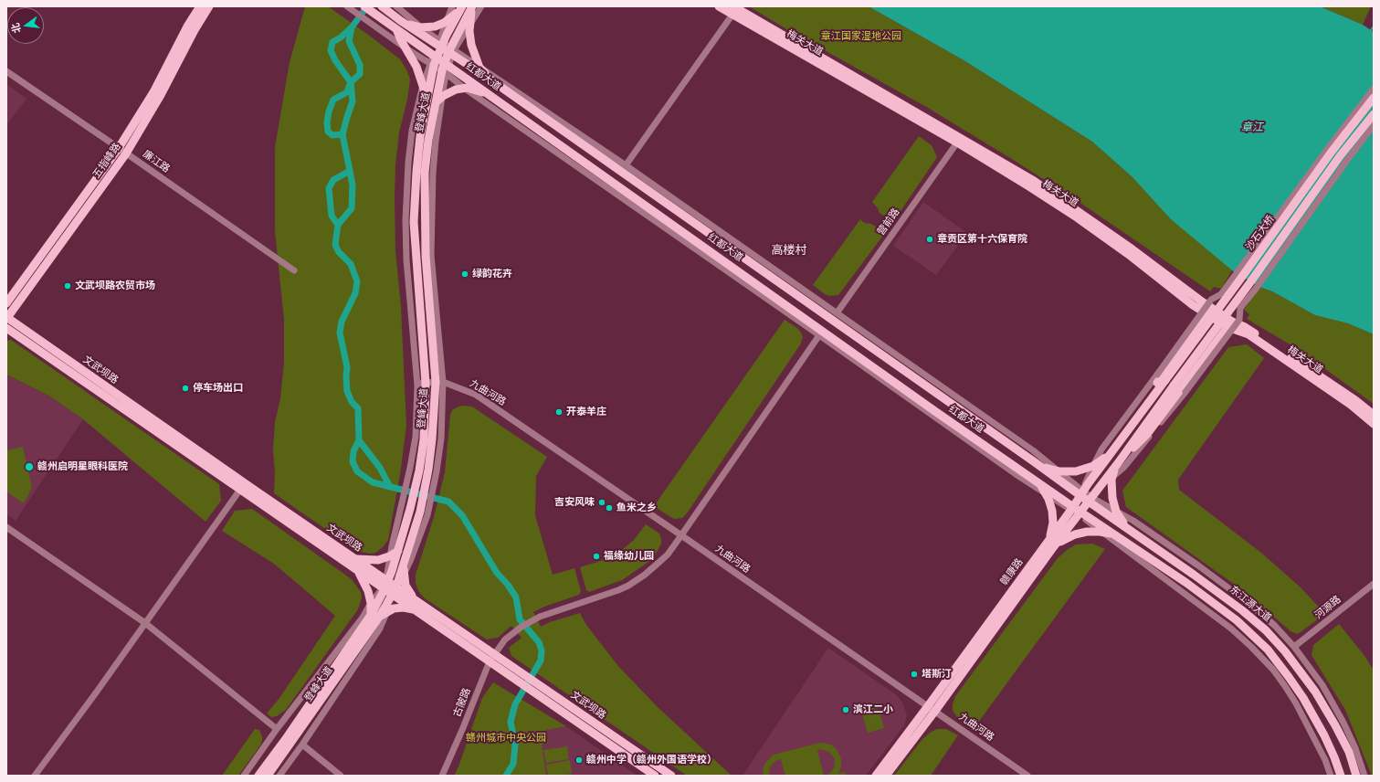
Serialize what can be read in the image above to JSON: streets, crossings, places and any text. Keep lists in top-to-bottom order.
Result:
{
  "streets": {
    "main road": [
      "梅关大道",
      "红都大道",
      "登峰大道",
      "五指峰路",
      "沙石大桥",
      "文武坝路",
      "赣康路",
      "东江源大道"
    ],
    "street": [
      "廉江路",
      "营前路",
      "九曲河路",
      "河源路",
      "古陂路"
    ]
  },
  "crossings": [
    ["梅关大道", "营前路"],
    ["红都大道", "登峰大道"],
    ["红都大道", "赣康路"],
    ["红都大道", "东江源大道"],
    ["登峰大道", "文武坝路"],
    ["登峰大道", "九曲河路"],
    ["五指峰路", "廉江路"],
    ["五指峰路", "文武坝路"],
    ["沙石大桥", "赣康路"],
    ["文武坝路", "古陂路"],
    ["九曲河路", "赣康路"],
    ["九曲河路", "古陂路"],
    ["赣康路", "东江源大道"]
  ],
  "districts": ["高楼村"],
  "water": ["章江"],
  "parks": ["章江国家湿地公园", "赣州城市中央公园"],
  "places": [
    "章贡区第十六保育院",
    "绿韵花卉",
    "文武坝路农贸市场",
    "停车场出口",
    "开泰羊庄",
    "赣州启明星眼科医院",
    "吉安风味",
    "鱼米之乡",
    "福缘幼儿园",
    "塔斯汀",
    "滨江二小",
    "赣州中学（赣州外国语学校）"
  ],
  "north": "left"
}
